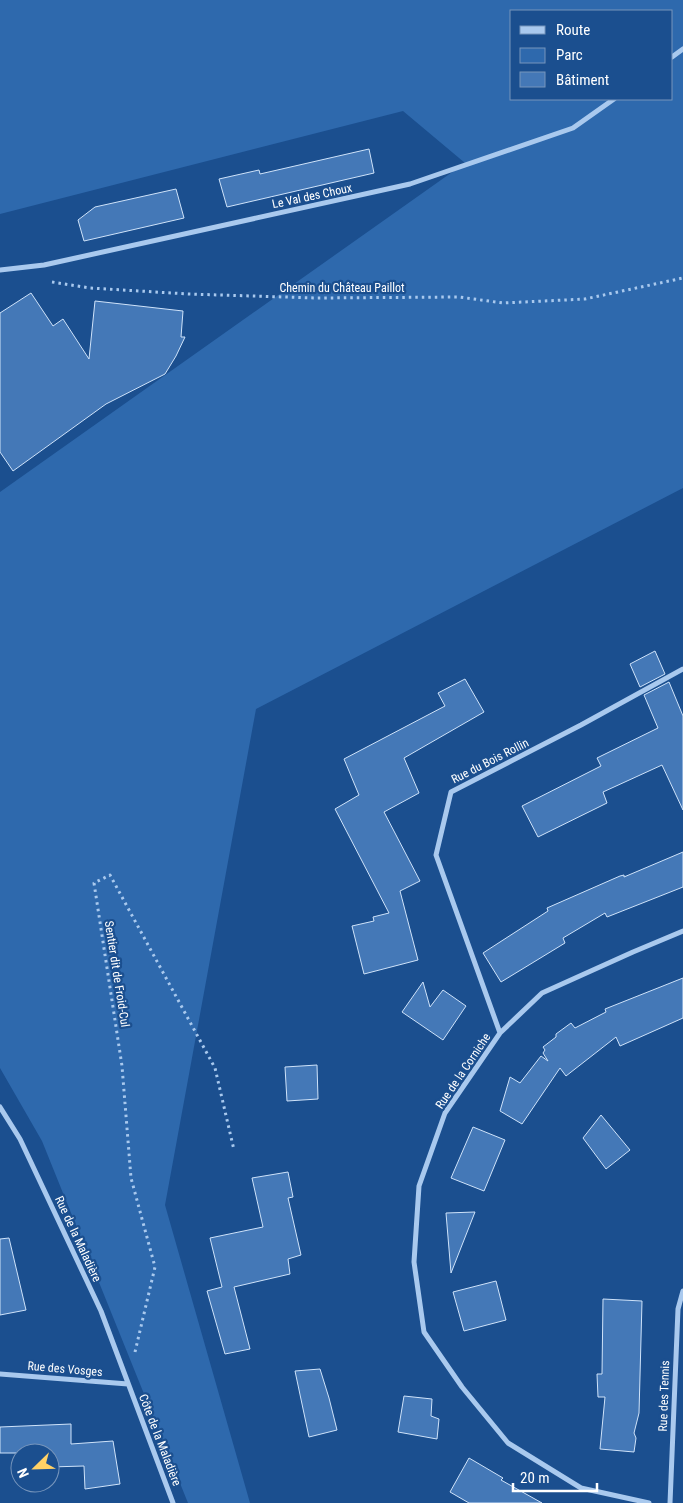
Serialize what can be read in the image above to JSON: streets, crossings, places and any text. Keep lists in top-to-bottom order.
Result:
{
  "streets": {
    "street": [
      "Le Val des Choux",
      "Rue du Bois Rollin",
      "Rue de la Corniche",
      "Rue de la Maladière",
      "Rue des Vosges",
      "Rue des Tennis",
      "Côte de la Maladière"
    ],
    "path": ["Chemin du Château Paillot", "Sentier dit de Froid-Cul"]
  },
  "crossings": [
    ["Rue du Bois Rollin", "Rue de la Corniche"],
    ["Sentier dit de Froid-Cul", "Rue de la Maladière"],
    ["Sentier dit de Froid-Cul", "Rue des Vosges"],
    ["Sentier dit de Froid-Cul", "Côte de la Maladière"],
    ["Rue de la Maladière", "Rue des Vosges"],
    ["Rue de la Maladière", "Côte de la Maladière"],
    ["Rue des Vosges", "Côte de la Maladière"]
  ],
  "legend": ["Route", "Parc", "Bâtiment"],
  "scale_bar": "20 m",
  "north": "bottom left"
}
